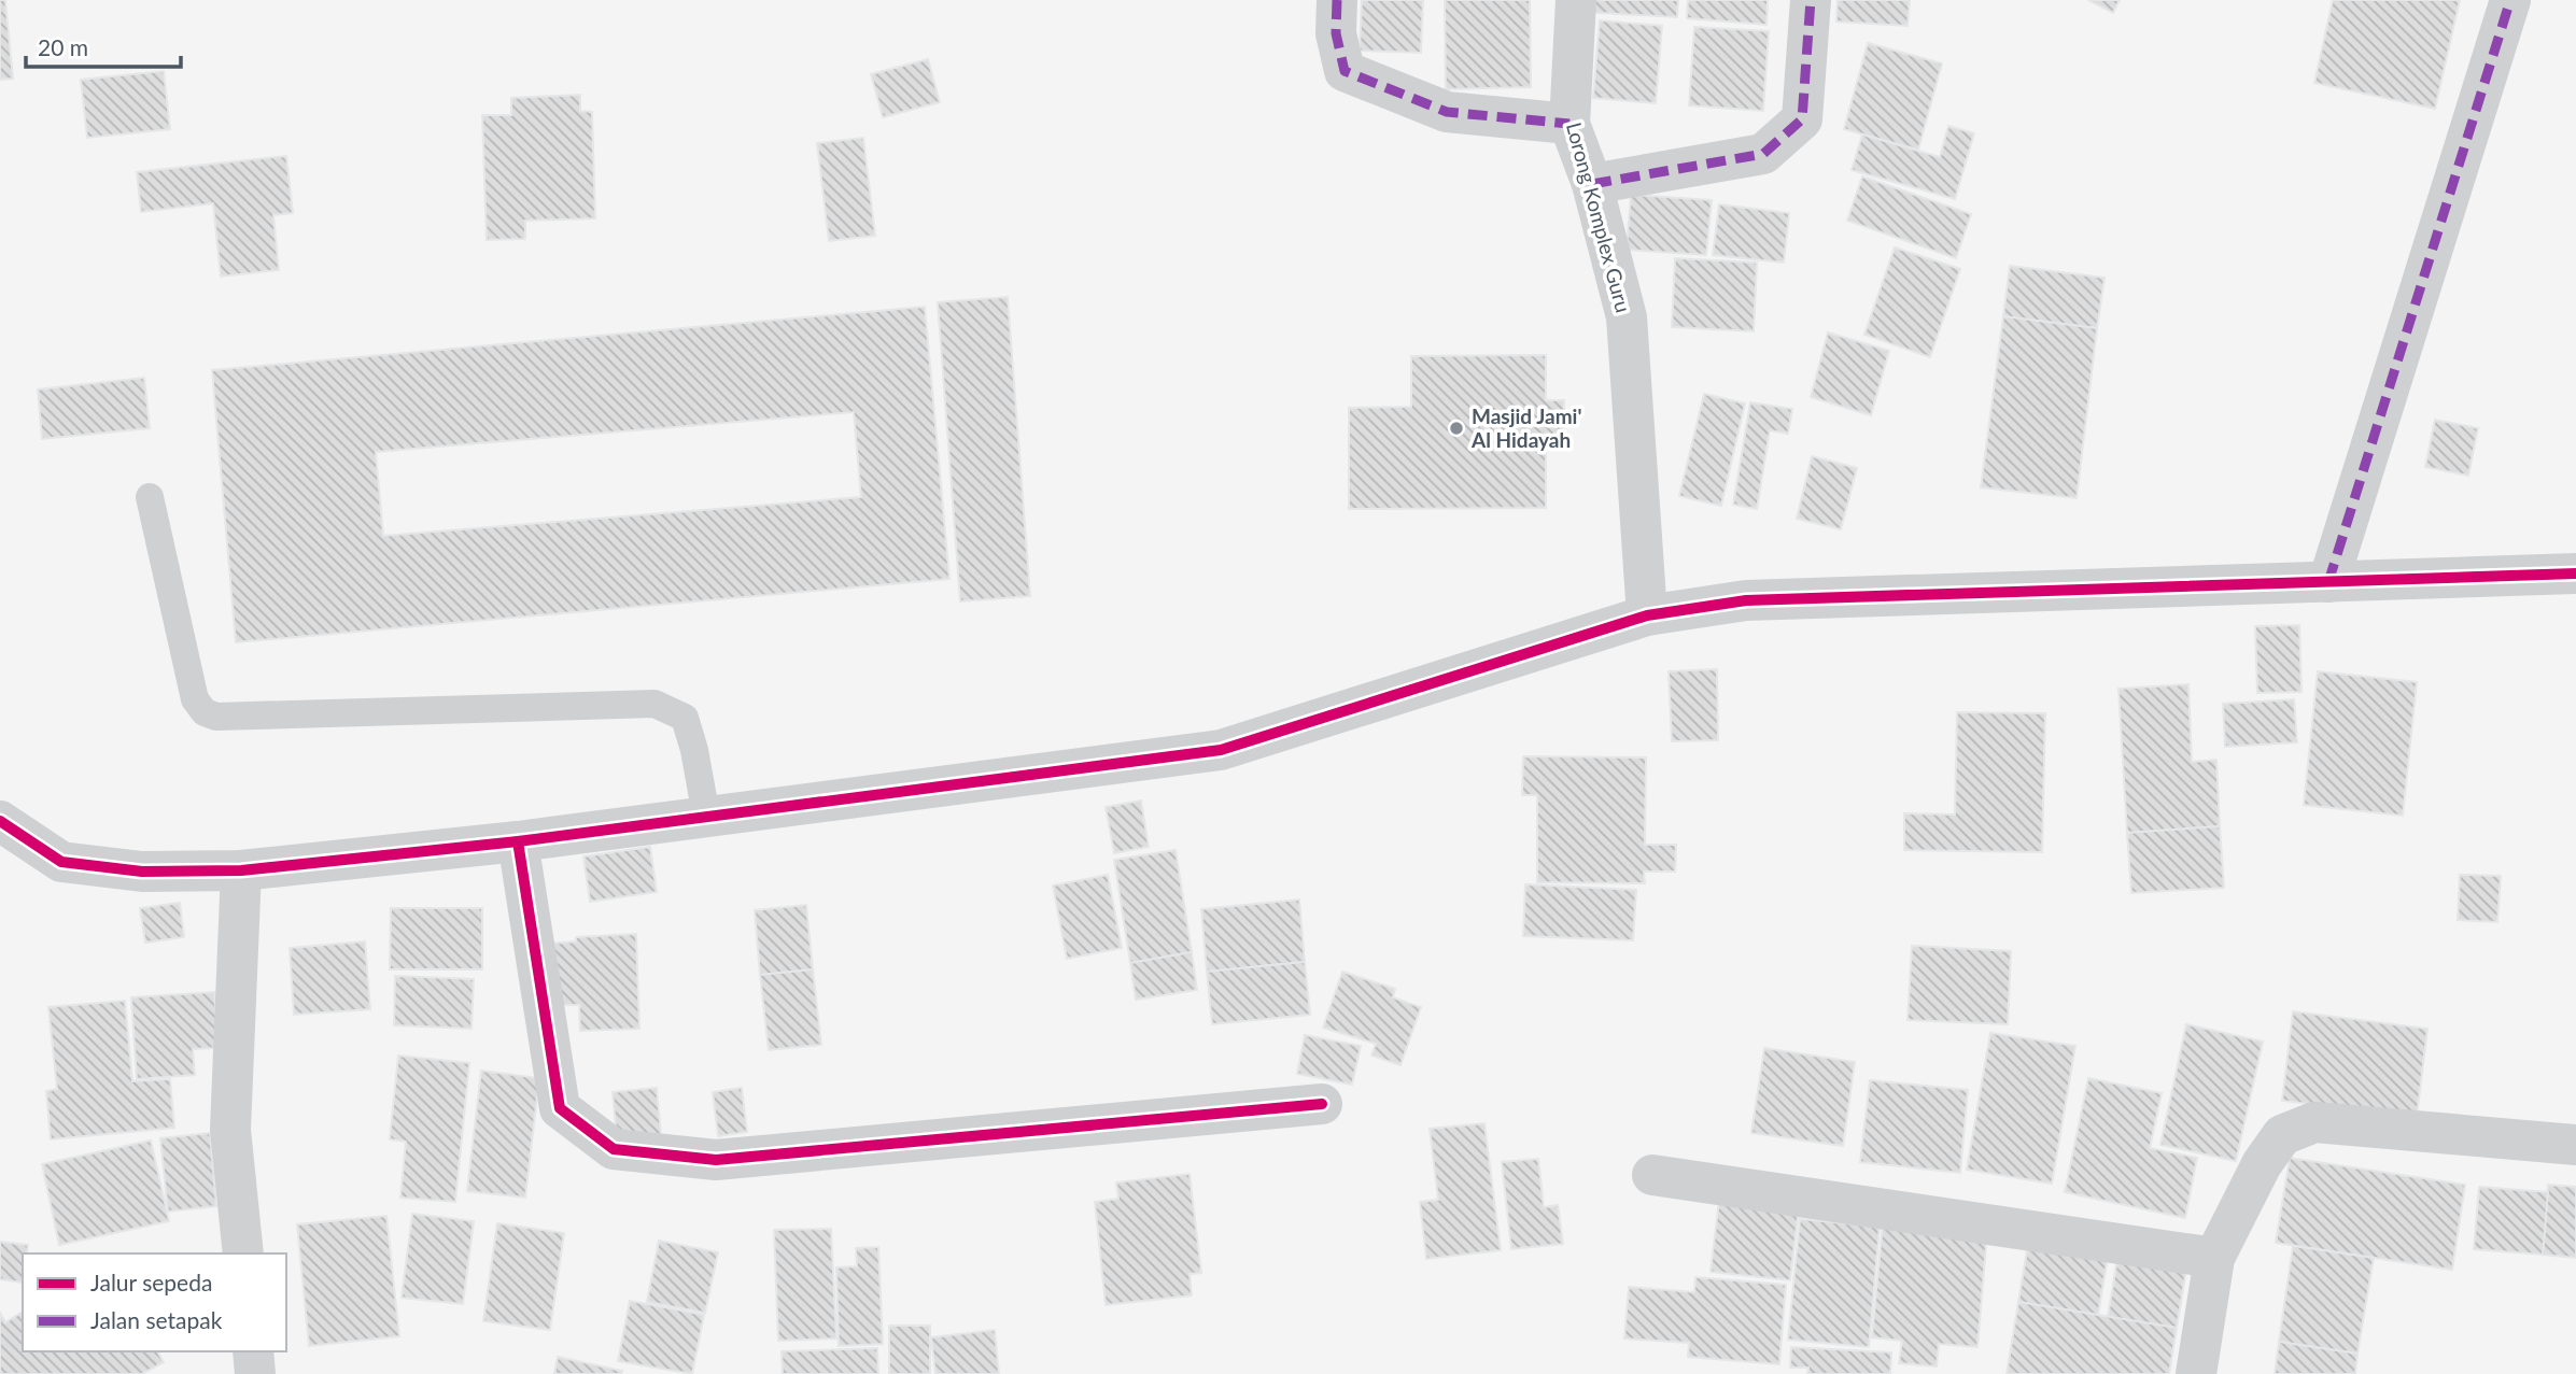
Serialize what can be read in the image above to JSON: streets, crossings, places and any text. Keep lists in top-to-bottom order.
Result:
{
  "streets": {
    "street": ["Lorong Komplex Guru"]
  },
  "places": ["Masjid Jami' Al Hidayah"],
  "legend": ["Jalur sepeda", "Jalan setapak"],
  "scale_bar": "20 m"
}
